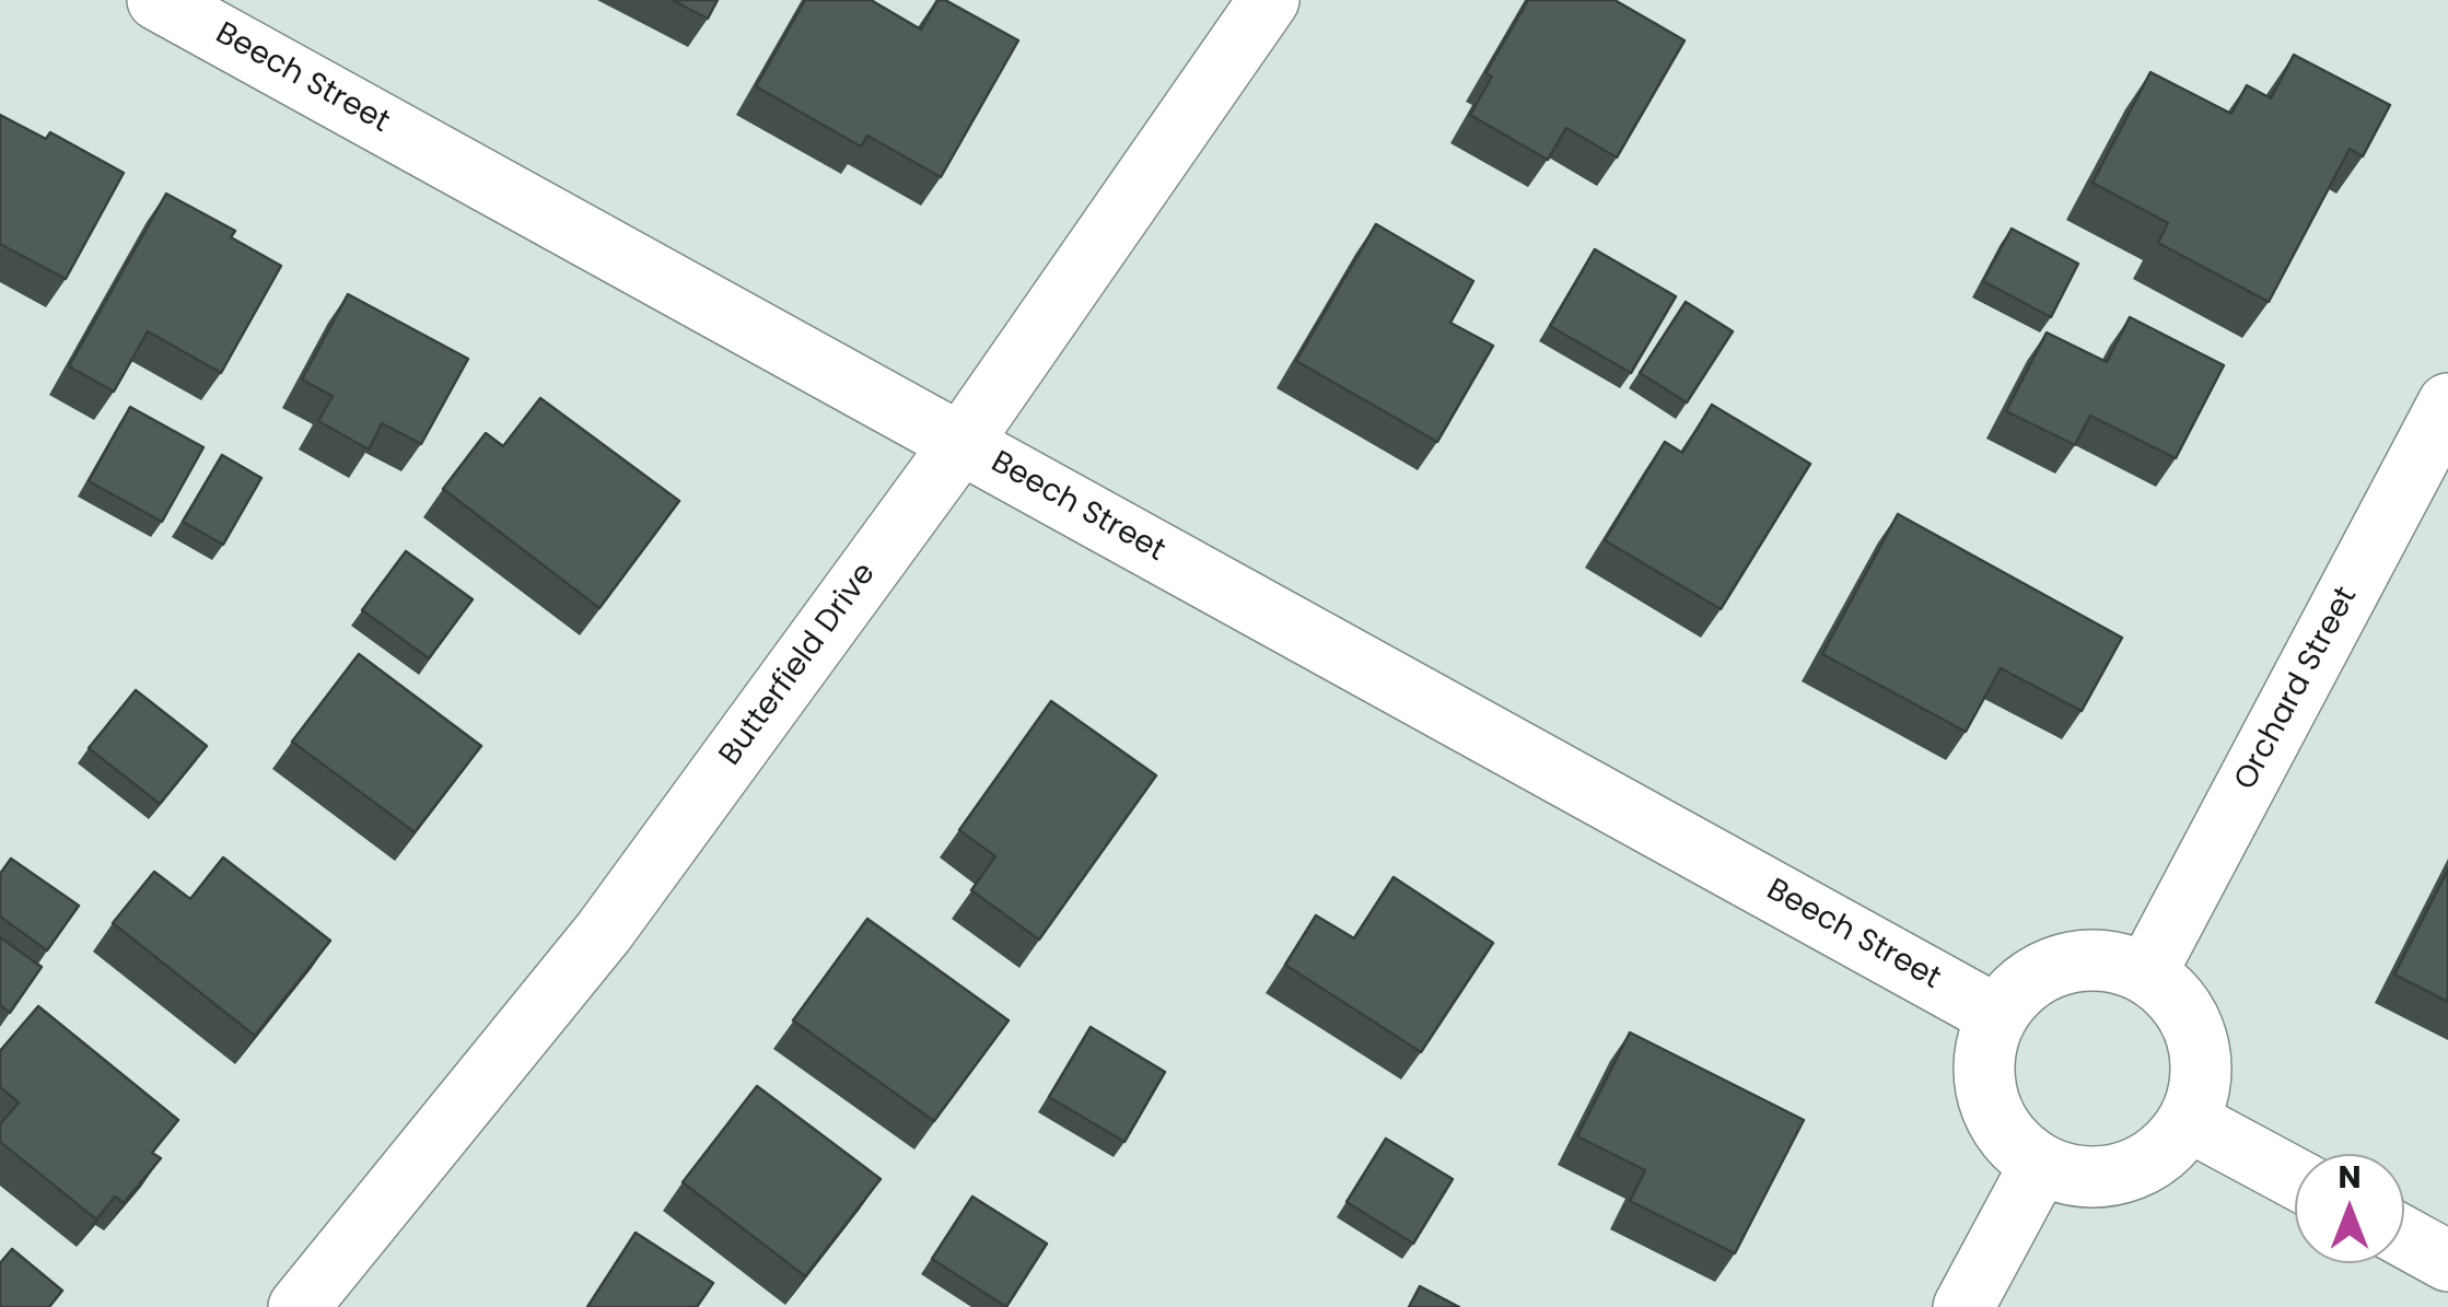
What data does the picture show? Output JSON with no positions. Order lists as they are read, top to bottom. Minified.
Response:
{"streets":{"street":["Beech Street","Butterfield Drive","Orchard Street"]},"crossings":[["Beech Street","Butterfield Drive"],["Beech Street","Orchard Street"]],"north":"top"}
